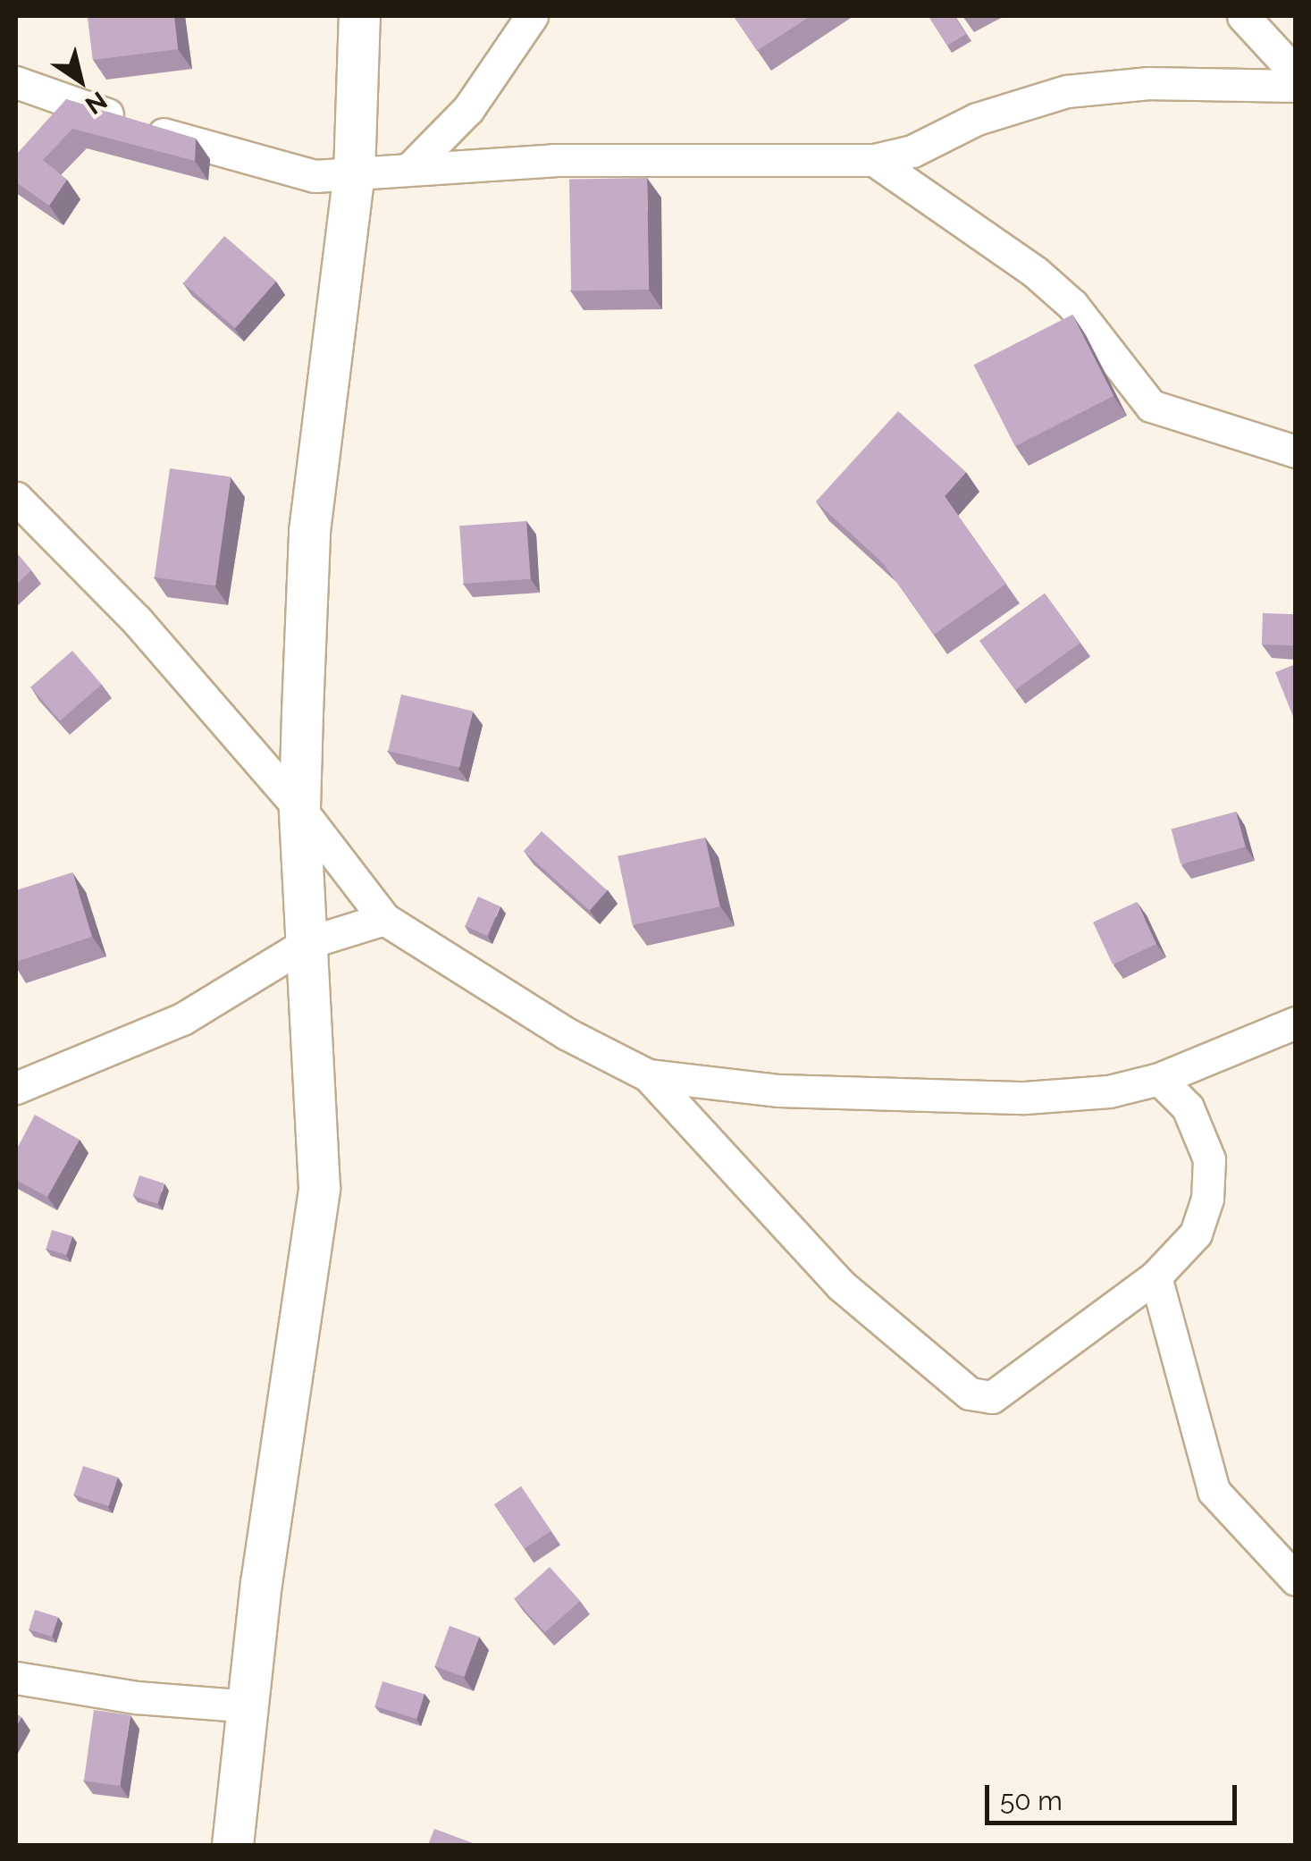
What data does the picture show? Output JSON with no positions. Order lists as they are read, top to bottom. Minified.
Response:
{"scale_bar":"50 m","north":"bottom right"}
